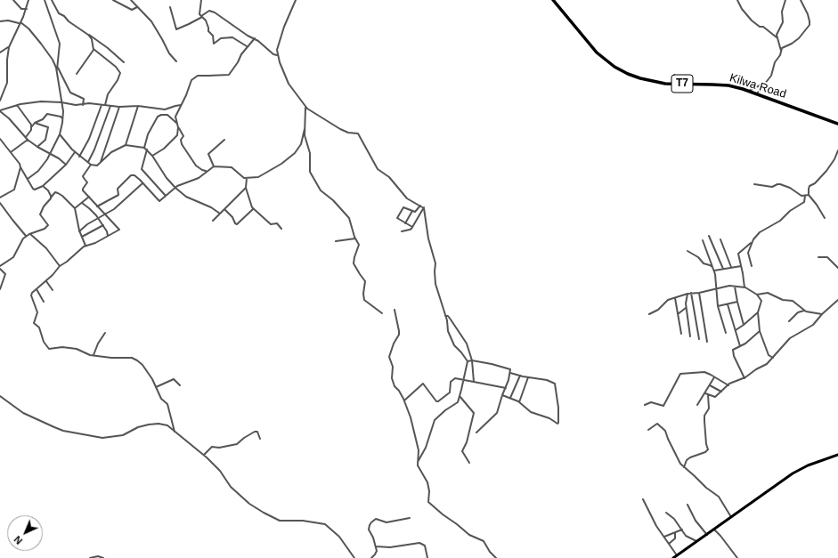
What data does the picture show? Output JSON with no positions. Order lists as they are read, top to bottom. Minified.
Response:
{"streets":{"highway":["T7","Kilwa Road"]},"north":"bottom left"}
